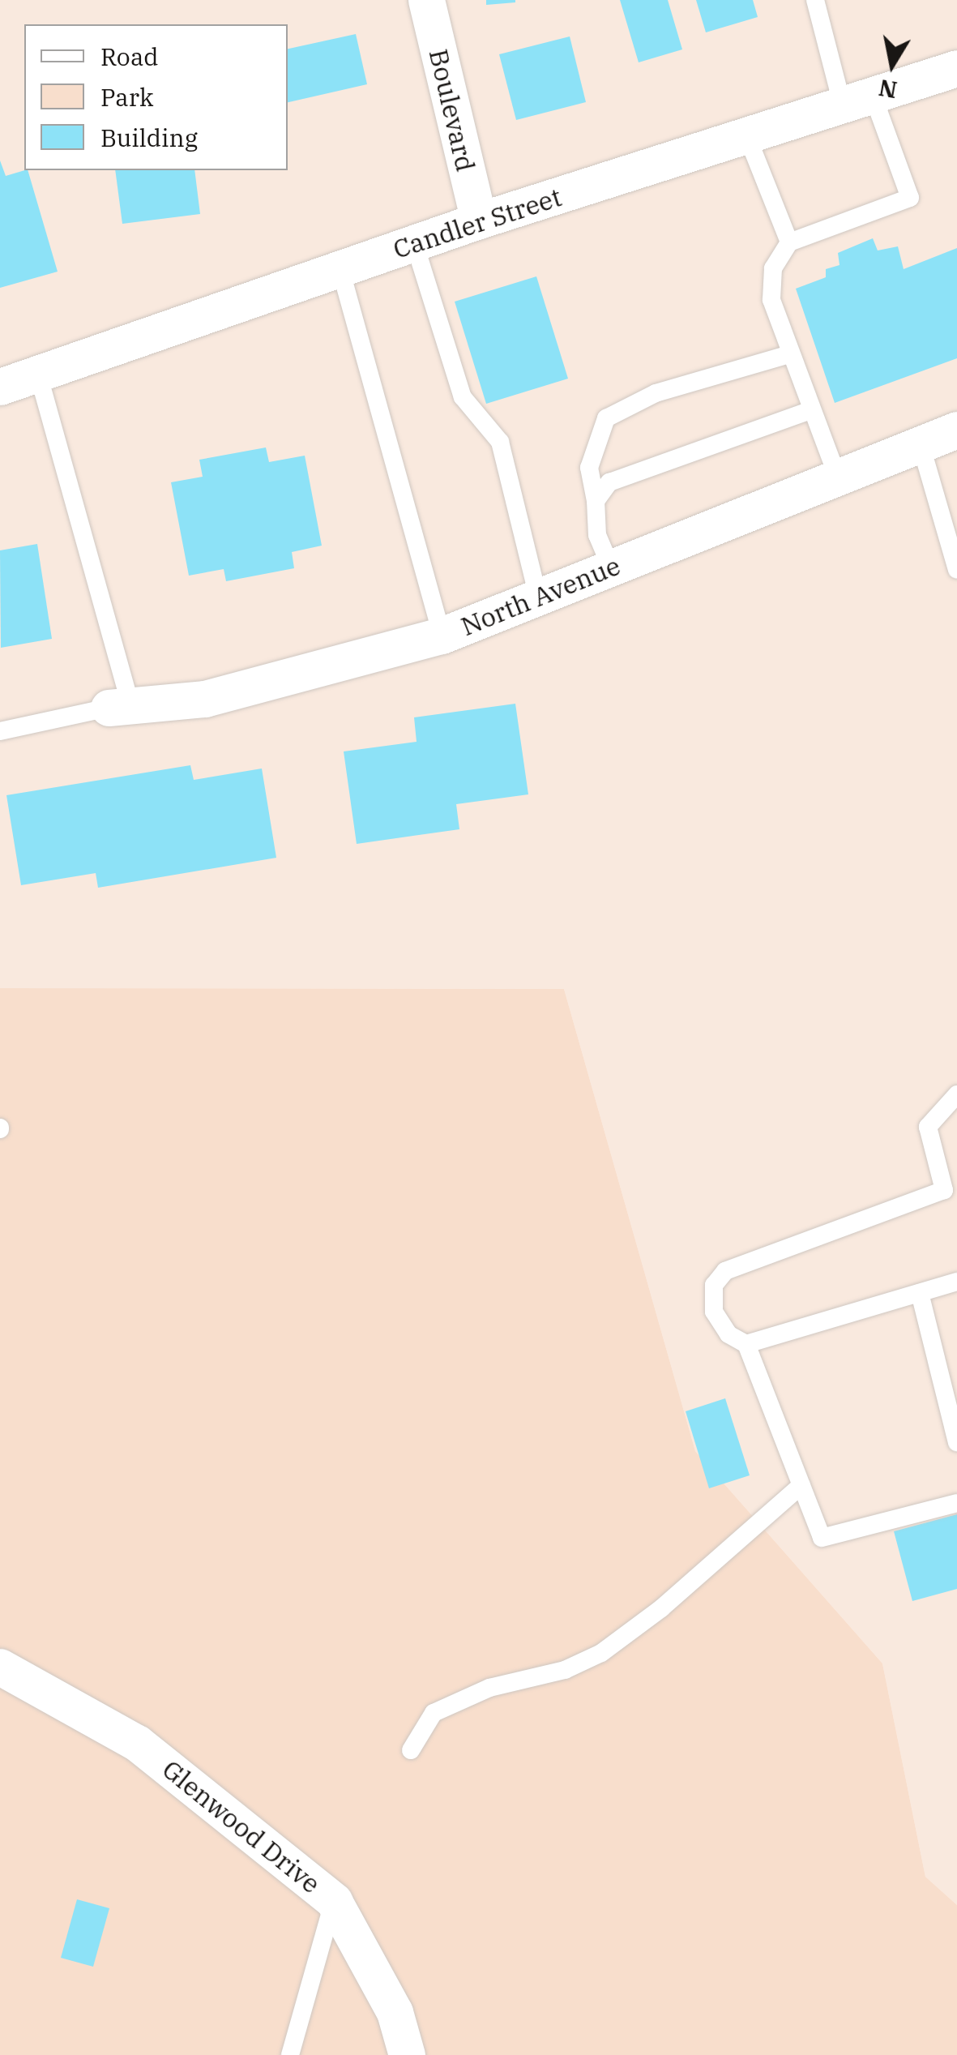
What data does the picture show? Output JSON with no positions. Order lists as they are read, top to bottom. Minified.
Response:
{"streets":{"street":["Boulevard","Candler Street","North Avenue","Glenwood Drive"]},"crossings":[["Boulevard","Candler Street"]],"legend":["Road","Park","Building"],"north":"bottom"}
